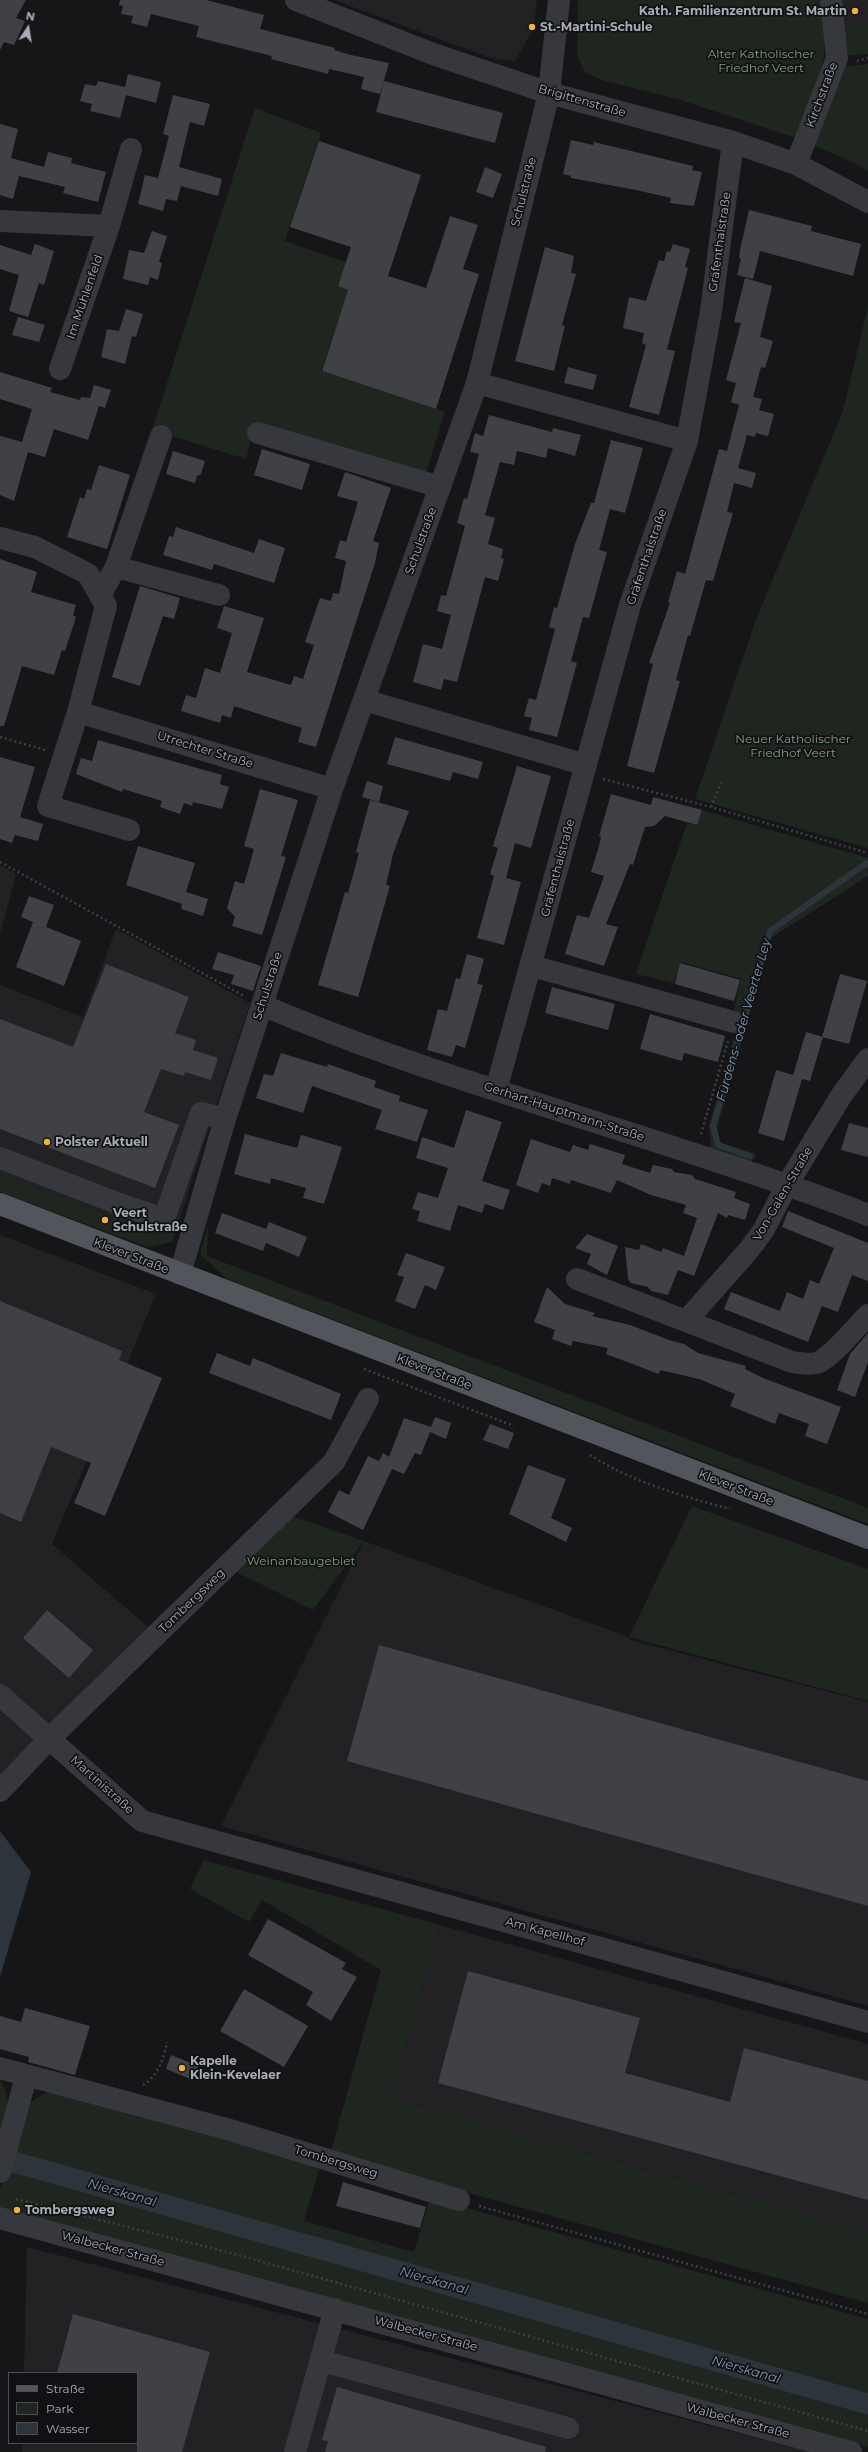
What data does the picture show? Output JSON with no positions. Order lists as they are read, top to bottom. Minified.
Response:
{"streets":{"main road":["Klever Straße"],"street":["Kirchstraße","Brigittenstraße","Schulstraße","Gräfenthalstraße","Im Mühlenfeld","Utrechter Straße","Gerhart-Hauptmann-Straße","Von-Galen-Straße","Tombergsweg","Martinistraße","Am Kapellhof","Walbecker Straße"]},"crossings":[["Kirchstraße","Brigittenstraße"],["Brigittenstraße","Schulstraße"],["Brigittenstraße","Gräfenthalstraße"],["Schulstraße","Utrechter Straße"],["Schulstraße","Gerhart-Hauptmann-Straße"],["Schulstraße","Klever Straße"],["Gräfenthalstraße","Gerhart-Hauptmann-Straße"],["Gerhart-Hauptmann-Straße","Von-Galen-Straße"],["Tombergsweg","Martinistraße"],["Martinistraße","Am Kapellhof"]],"water":["Fürdens- oder Veerter Ley","Nierskanal"],"parks":["Alter Katholischer Friedhof Veert","Neuer Katholischer Friedhof Veert","Weinanbaugebiet"],"places":["Kath. Familienzentrum St. Martin","St.-Martini-Schule","Polster Aktuell","Veert Schulstraße","Kapelle Klein-Kevelaer","Tombergsweg"],"legend":["Straße","Park","Wasser"],"north":"top"}
